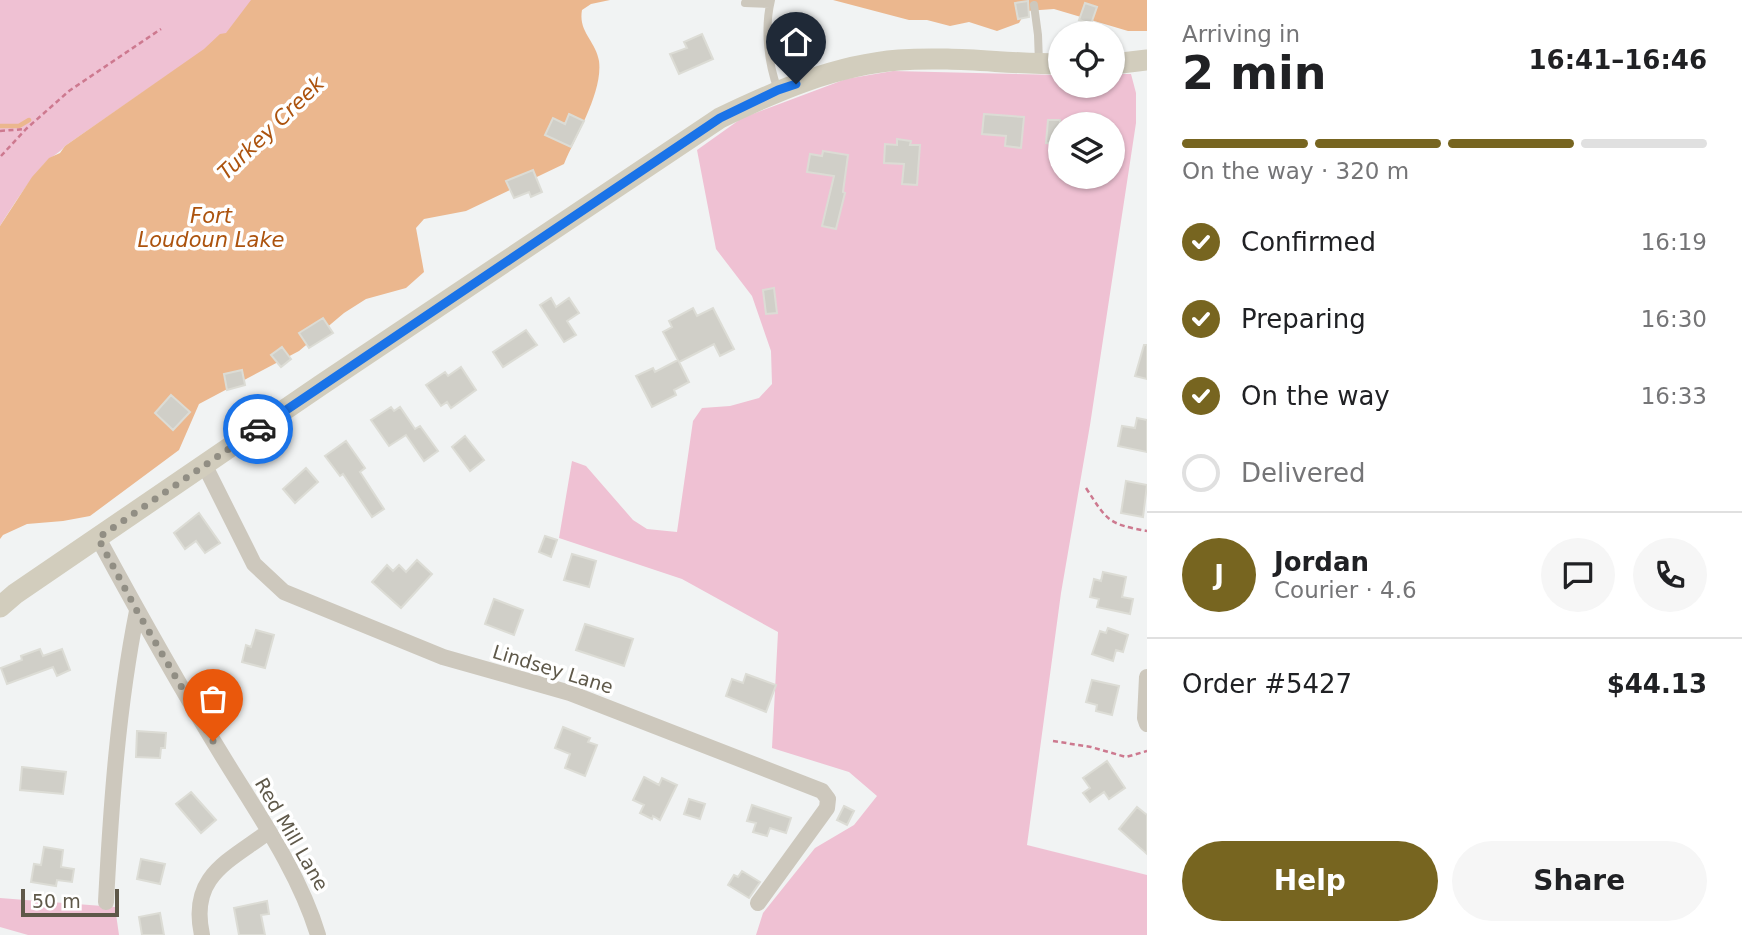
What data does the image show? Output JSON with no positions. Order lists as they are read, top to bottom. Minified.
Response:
{"streets":{"street":["Lindsey Lane","Red Mill Lane"]},"water":["Turkey Creek","Fort Loudoun Lake"],"scale_bar":"50 m","page":{"heading":["2 min","Arriving in","16:41–16:46"],"panel":["Jordan","Courier · 4.6","Order #5427","$44.13"],"bar":"On the way · 320 m","list":[["Confirmed","16:19"],["Preparing","16:30"],["On the way","16:33"],"Delivered"],"round":"J","buttons":["Help","Share"],"scale":"50 m"}}
